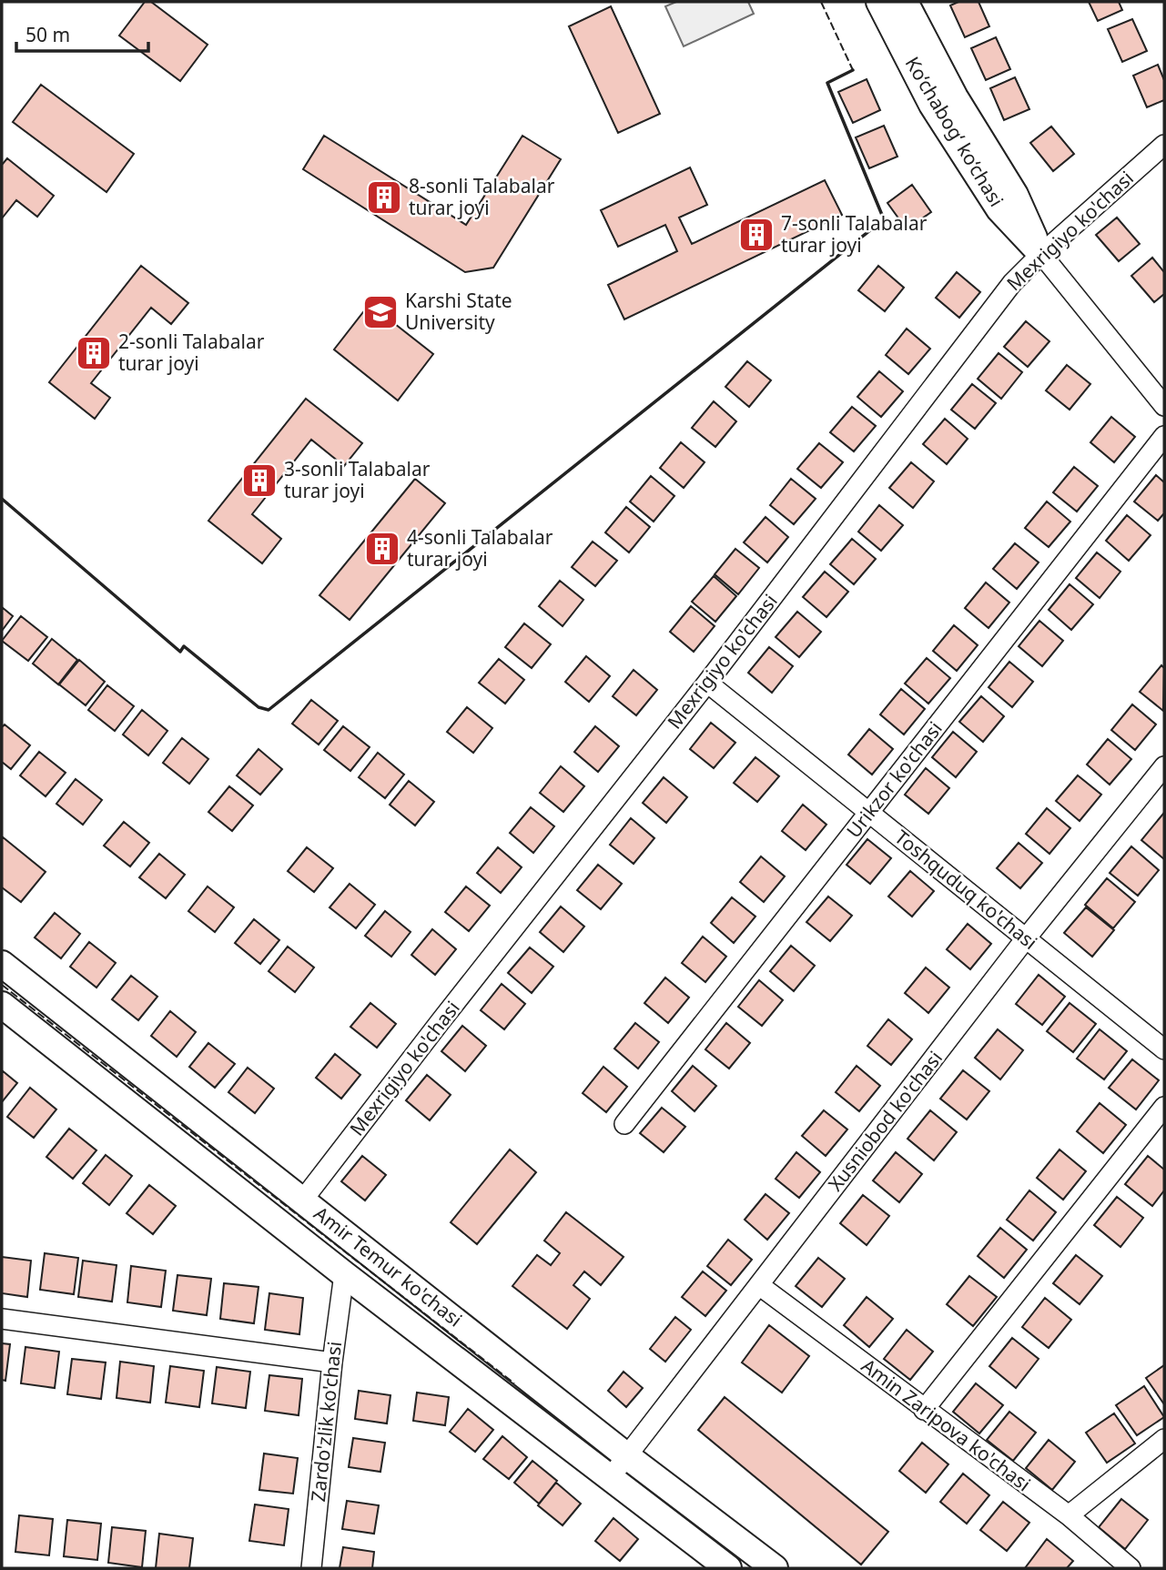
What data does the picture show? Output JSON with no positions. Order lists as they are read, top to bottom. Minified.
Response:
{"streets":{"main road":["Ko‘chabog‘ ko‘chasi","Amir Temur ko'chasi"],"street":["Mexrigiyo ko'chasi","Urikzor ko'chasi","Toshquduq ko'chasi","Xusniobod ko'chasi","Zardo'zlik ko'chasi","Amin Zaripova ko'chasi"]},"crossings":[["Ko‘chabog‘ ko‘chasi","Mexrigiyo ko'chasi"],["Mexrigiyo ko'chasi","Toshquduq ko'chasi"],["Mexrigiyo ko'chasi","Amir Temur ko'chasi"],["Urikzor ko'chasi","Toshquduq ko'chasi"],["Toshquduq ko'chasi","Xusniobod ko'chasi"],["Xusniobod ko'chasi","Amir Temur ko'chasi"],["Xusniobod ko'chasi","Amin Zaripova ko'chasi"],["Amir Temur ko'chasi","Zardo'zlik ko'chasi"]],"places":{"building":["8-sonli Talabalar turar joyi","7-sonli Talabalar turar joyi","2-sonli Talabalar turar joyi","3-sonli Talabalar turar joyi","4-sonli Talabalar turar joyi"],"school or university":["Karshi State University"]},"scale_bar":"50 m"}
